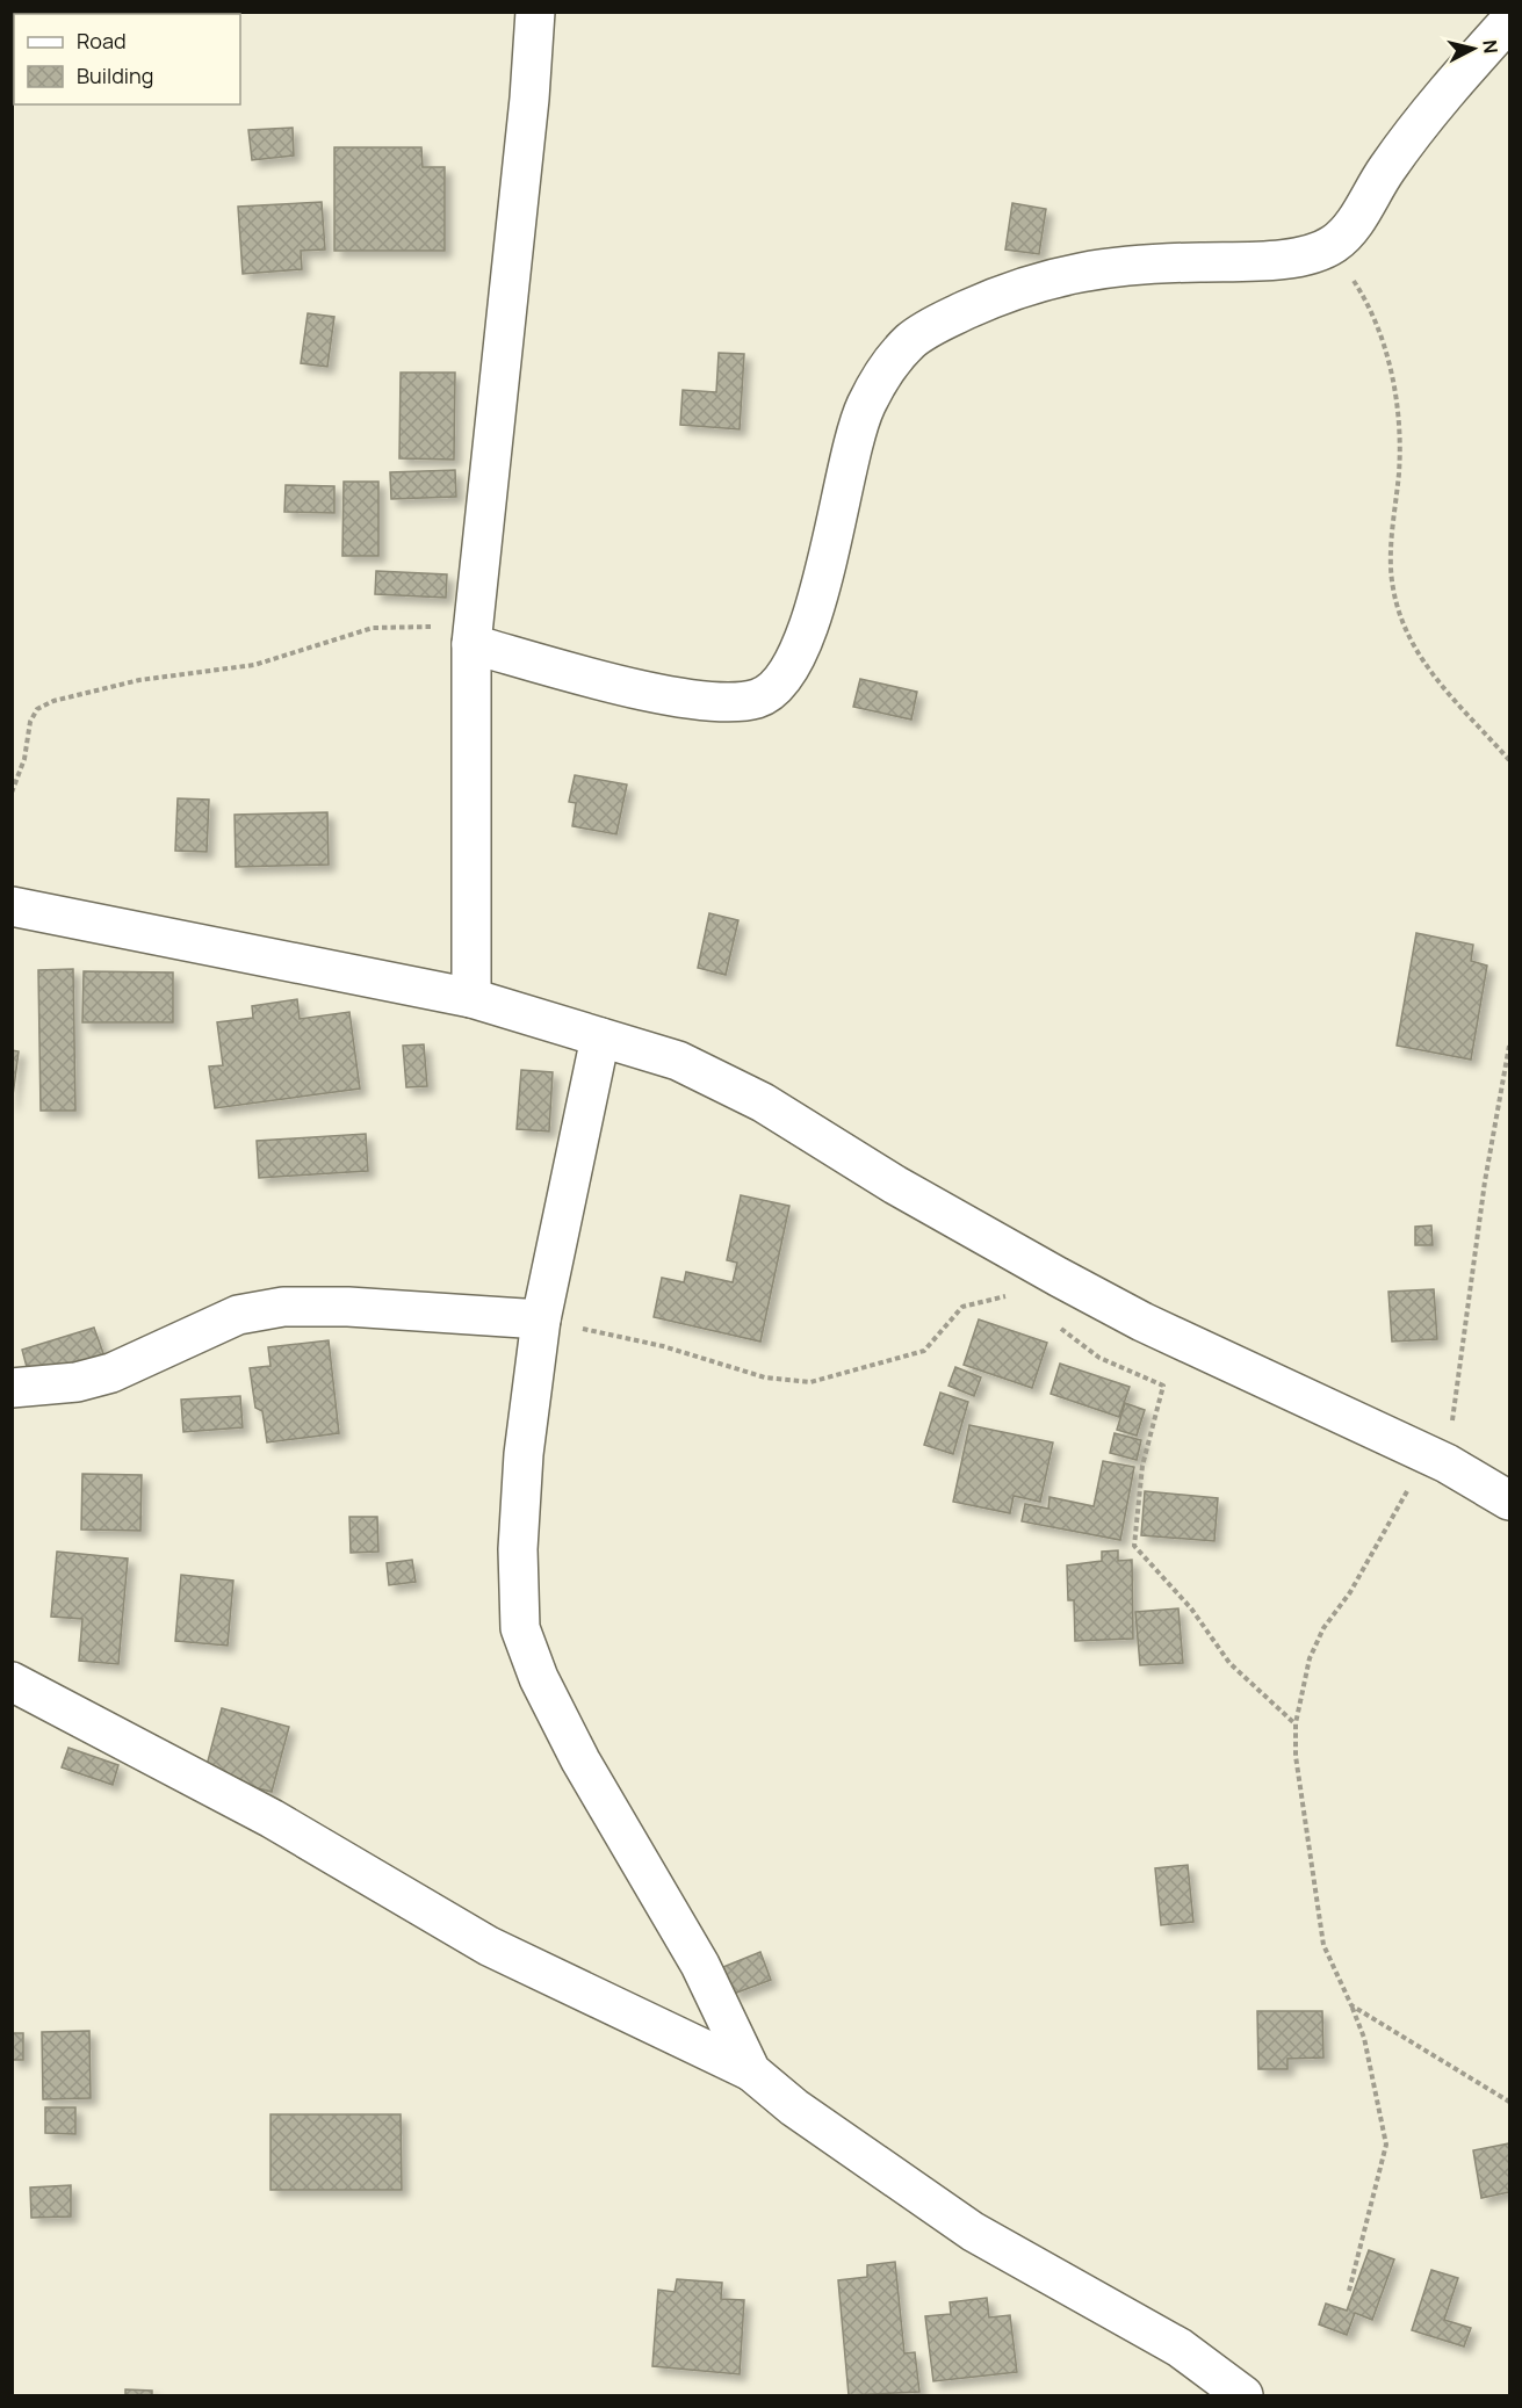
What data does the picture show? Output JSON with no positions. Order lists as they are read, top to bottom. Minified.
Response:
{"legend":["Road","Building"],"north":"right"}
